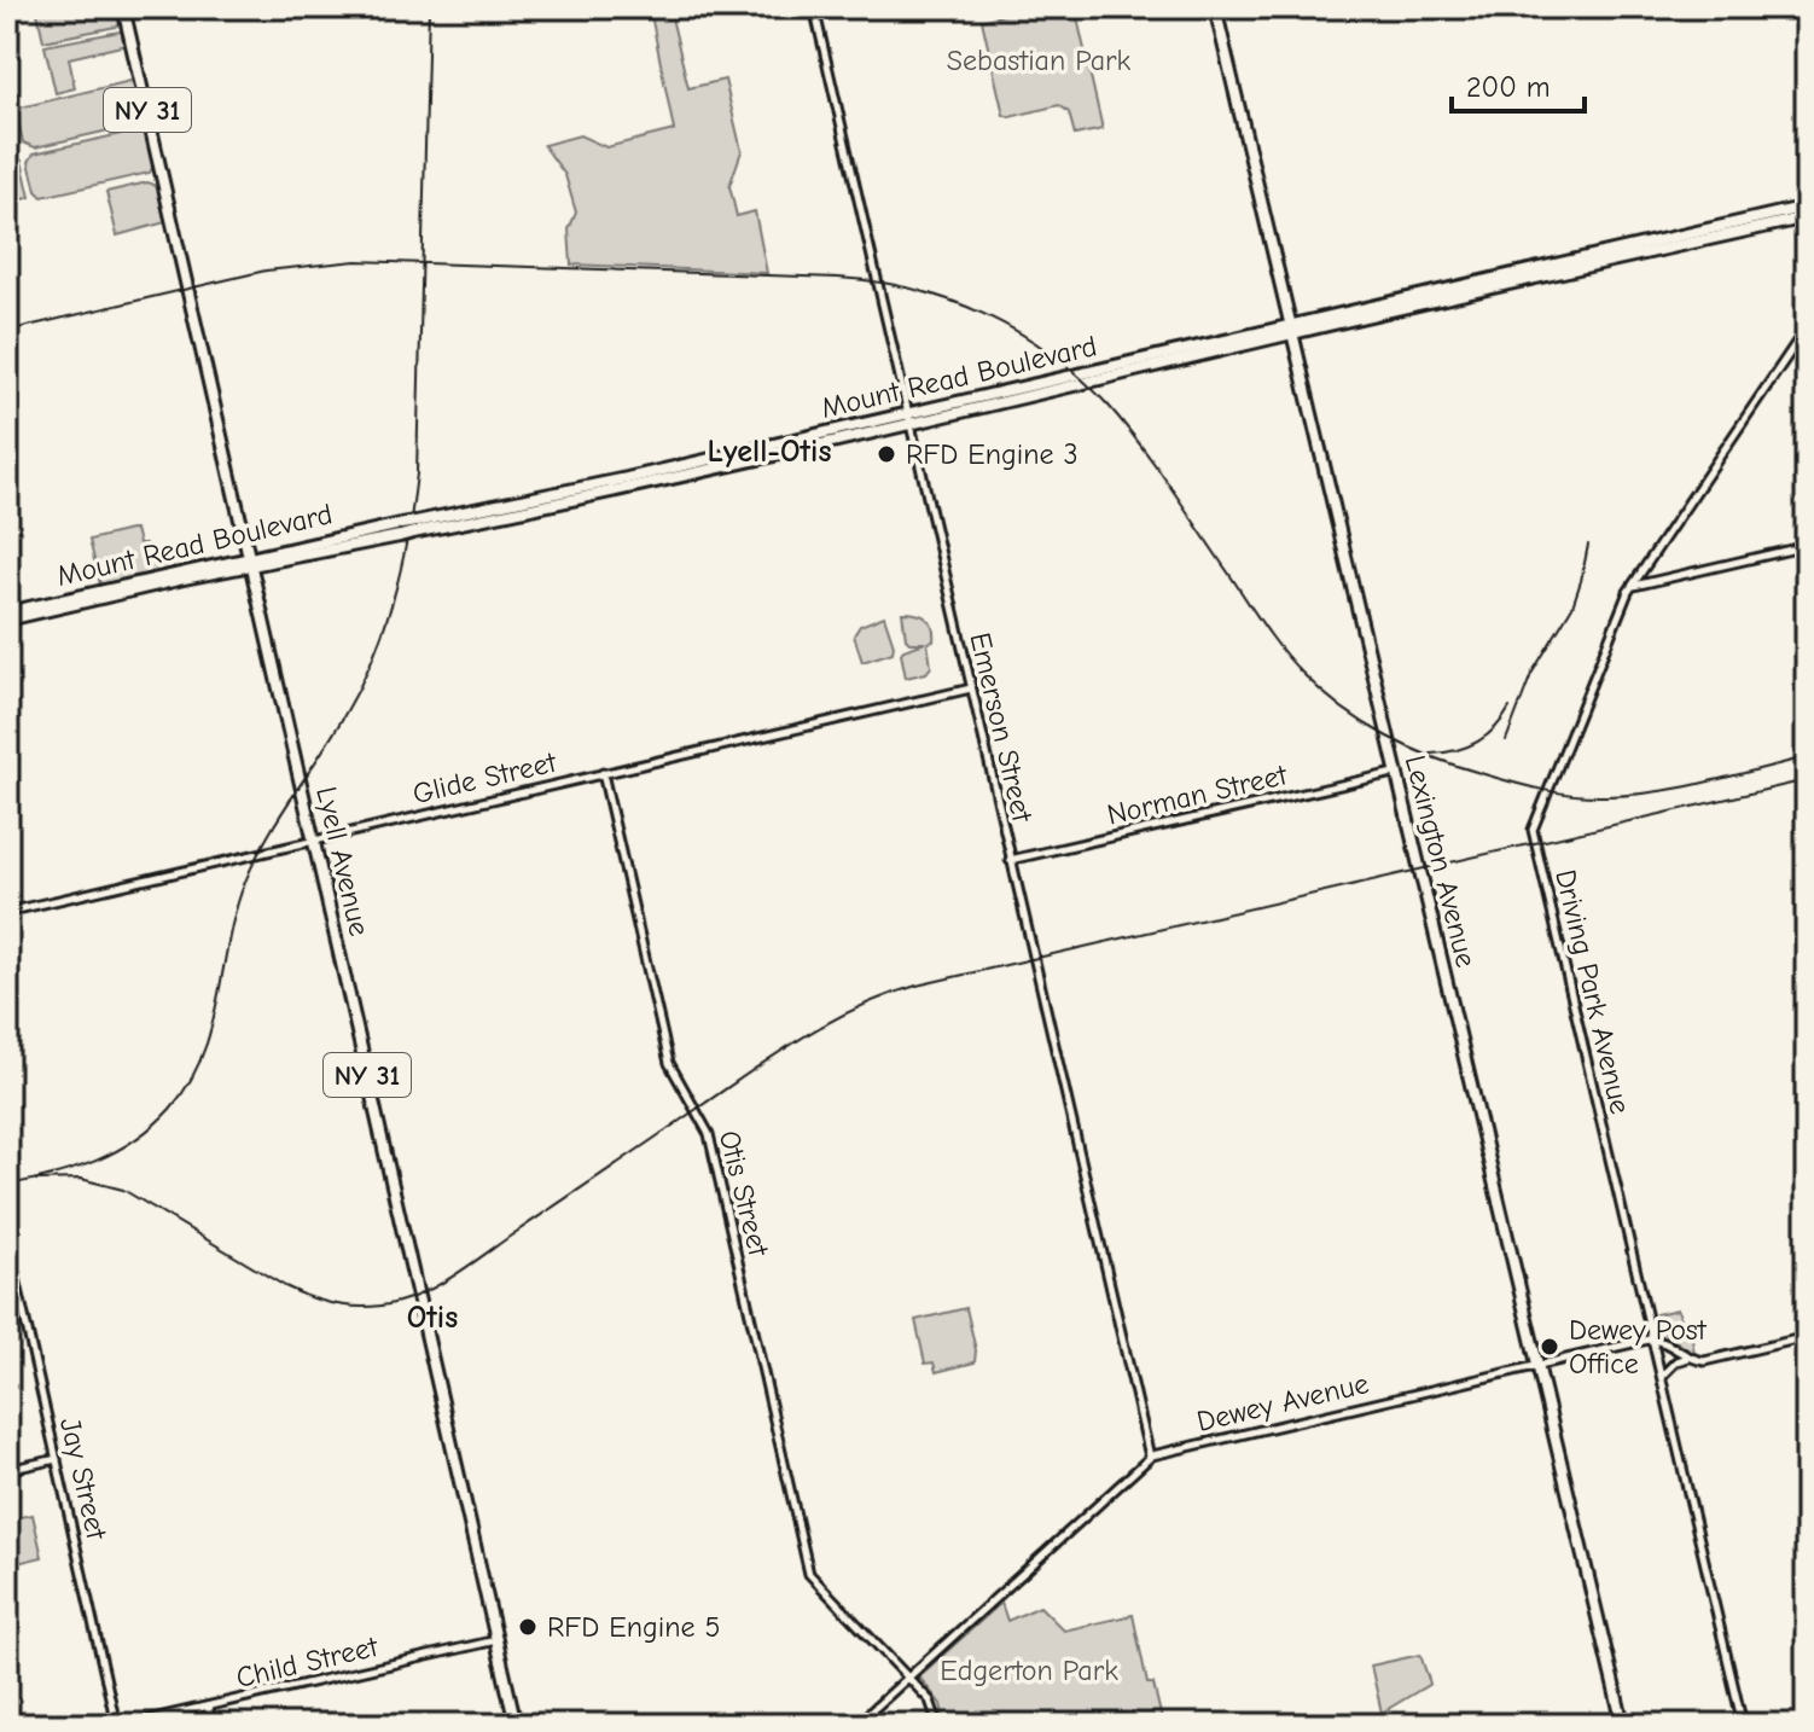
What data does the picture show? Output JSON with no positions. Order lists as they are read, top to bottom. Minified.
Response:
{"streets":{"main road":["NY 31","Mount Read Boulevard","Lyell Avenue","Lexington Avenue"],"street":["Emerson Street","Glide Street","Norman Street","Driving Park Avenue","Otis Street","Dewey Avenue","Jay Street","Child Street"]},"crossings":[["Mount Read Boulevard","Emerson Street"],["Mount Read Boulevard","Lyell Avenue"],["Mount Read Boulevard","Lexington Avenue"],["Emerson Street","Glide Street"],["Emerson Street","Norman Street"],["Emerson Street","Dewey Avenue"],["Glide Street","Lyell Avenue"],["Glide Street","Otis Street"],["Norman Street","Lexington Avenue"],["Lyell Avenue","Child Street"],["Lexington Avenue","Dewey Avenue"],["Driving Park Avenue","Dewey Avenue"],["Otis Street","Dewey Avenue"],["Jay Street","Child Street"]],"districts":["Lyell-Otis","Otis"],"parks":["Sebastian Park","Edgerton Park"],"places":["RFD Engine 3","Dewey Post Office","RFD Engine 5"],"scale_bar":"200 m"}
